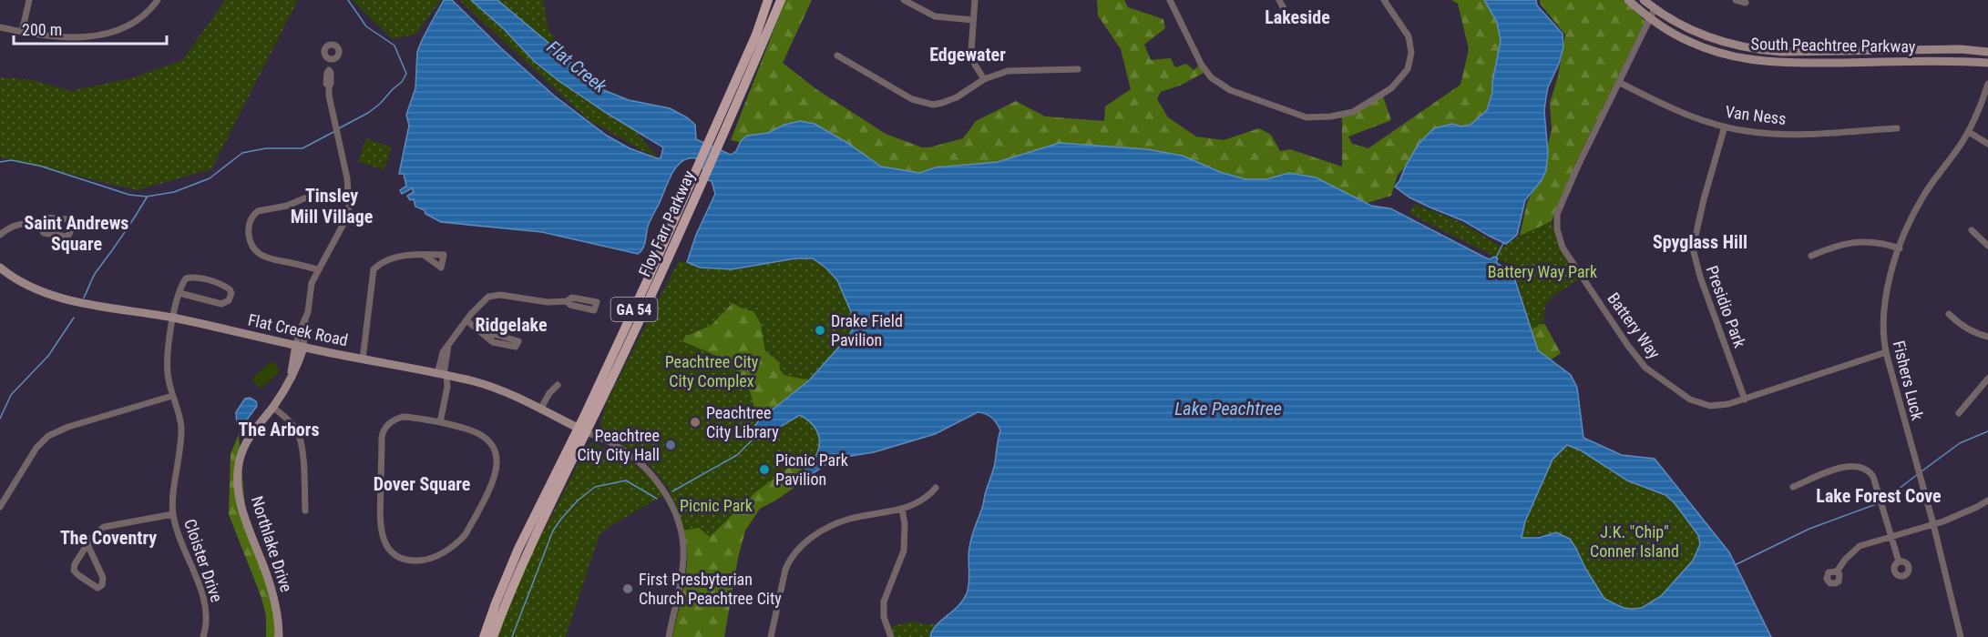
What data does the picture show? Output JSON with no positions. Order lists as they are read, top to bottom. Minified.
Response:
{"streets":{"main road":["Floy Farr Parkway","GA 54"],"street":["South Peachtree Parkway","Van Ness","Presidio Park","Battery Way","Flat Creek Road","Fishers Luck","Northlake Drive","Cloister Drive"]},"crossings":[["South Peachtree Parkway","Battery Way"],["Van Ness","Presidio Park"],["Van Ness","Battery Way"],["Floy Farr Parkway","Flat Creek Road"],["Presidio Park","Battery Way"],["Battery Way","Fishers Luck"],["Flat Creek Road","Northlake Drive"],["Flat Creek Road","Cloister Drive"]],"districts":["Lakeside","Edgewater","Tinsley Mill Village","Saint Andrews Square","Spyglass Hill","Ridgelake","The Arbors","Dover Square","Lake Forest Cove","The Coventry"],"water":["Flat Creek","Lake Peachtree"],"parks":["Battery Way Park","Peachtree City City Complex","Picnic Park","J.K. \"Chip\" Conner Island"],"places":["Drake Field Pavilion","Peachtree City Library","Peachtree City City Hall","Picnic Park Pavilion","First Presbyterian Church Peachtree City"],"scale_bar":"200 m"}
